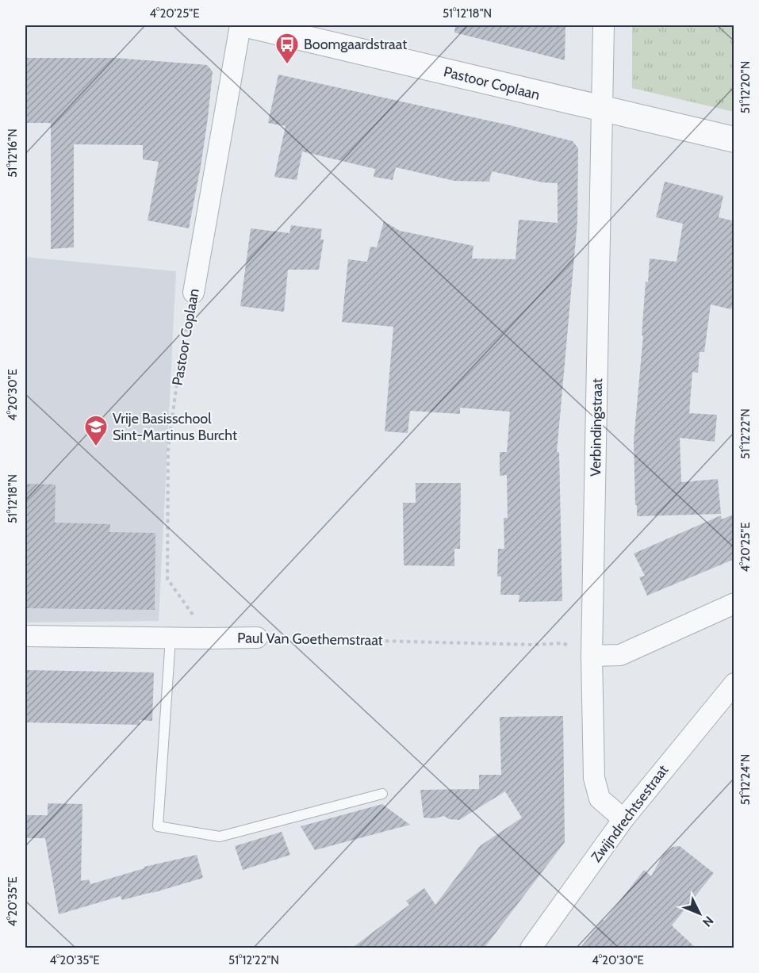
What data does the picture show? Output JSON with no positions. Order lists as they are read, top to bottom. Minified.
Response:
{"streets":{"street":["Pastoor Coplaan","Verbindingstraat","Paul Van Goethemstraat","Zwijndrechtsestraat"]},"crossings":[["Pastoor Coplaan","Verbindingstraat"],["Pastoor Coplaan","Paul Van Goethemstraat"],["Verbindingstraat","Paul Van Goethemstraat"],["Verbindingstraat","Zwijndrechtsestraat"]],"places":{"bus stop":["Boomgaardstraat"],"school or university":["Vrije Basisschool Sint-Martinus Burcht"]},"north":"bottom right","coordinates":["4°20'25\"E","51°12'18\"N","51°12'20\"N","51°12'16\"N","4°20'30\"E","51°12'22\"N","51°12'24\"N","4°20'35\"E"]}
